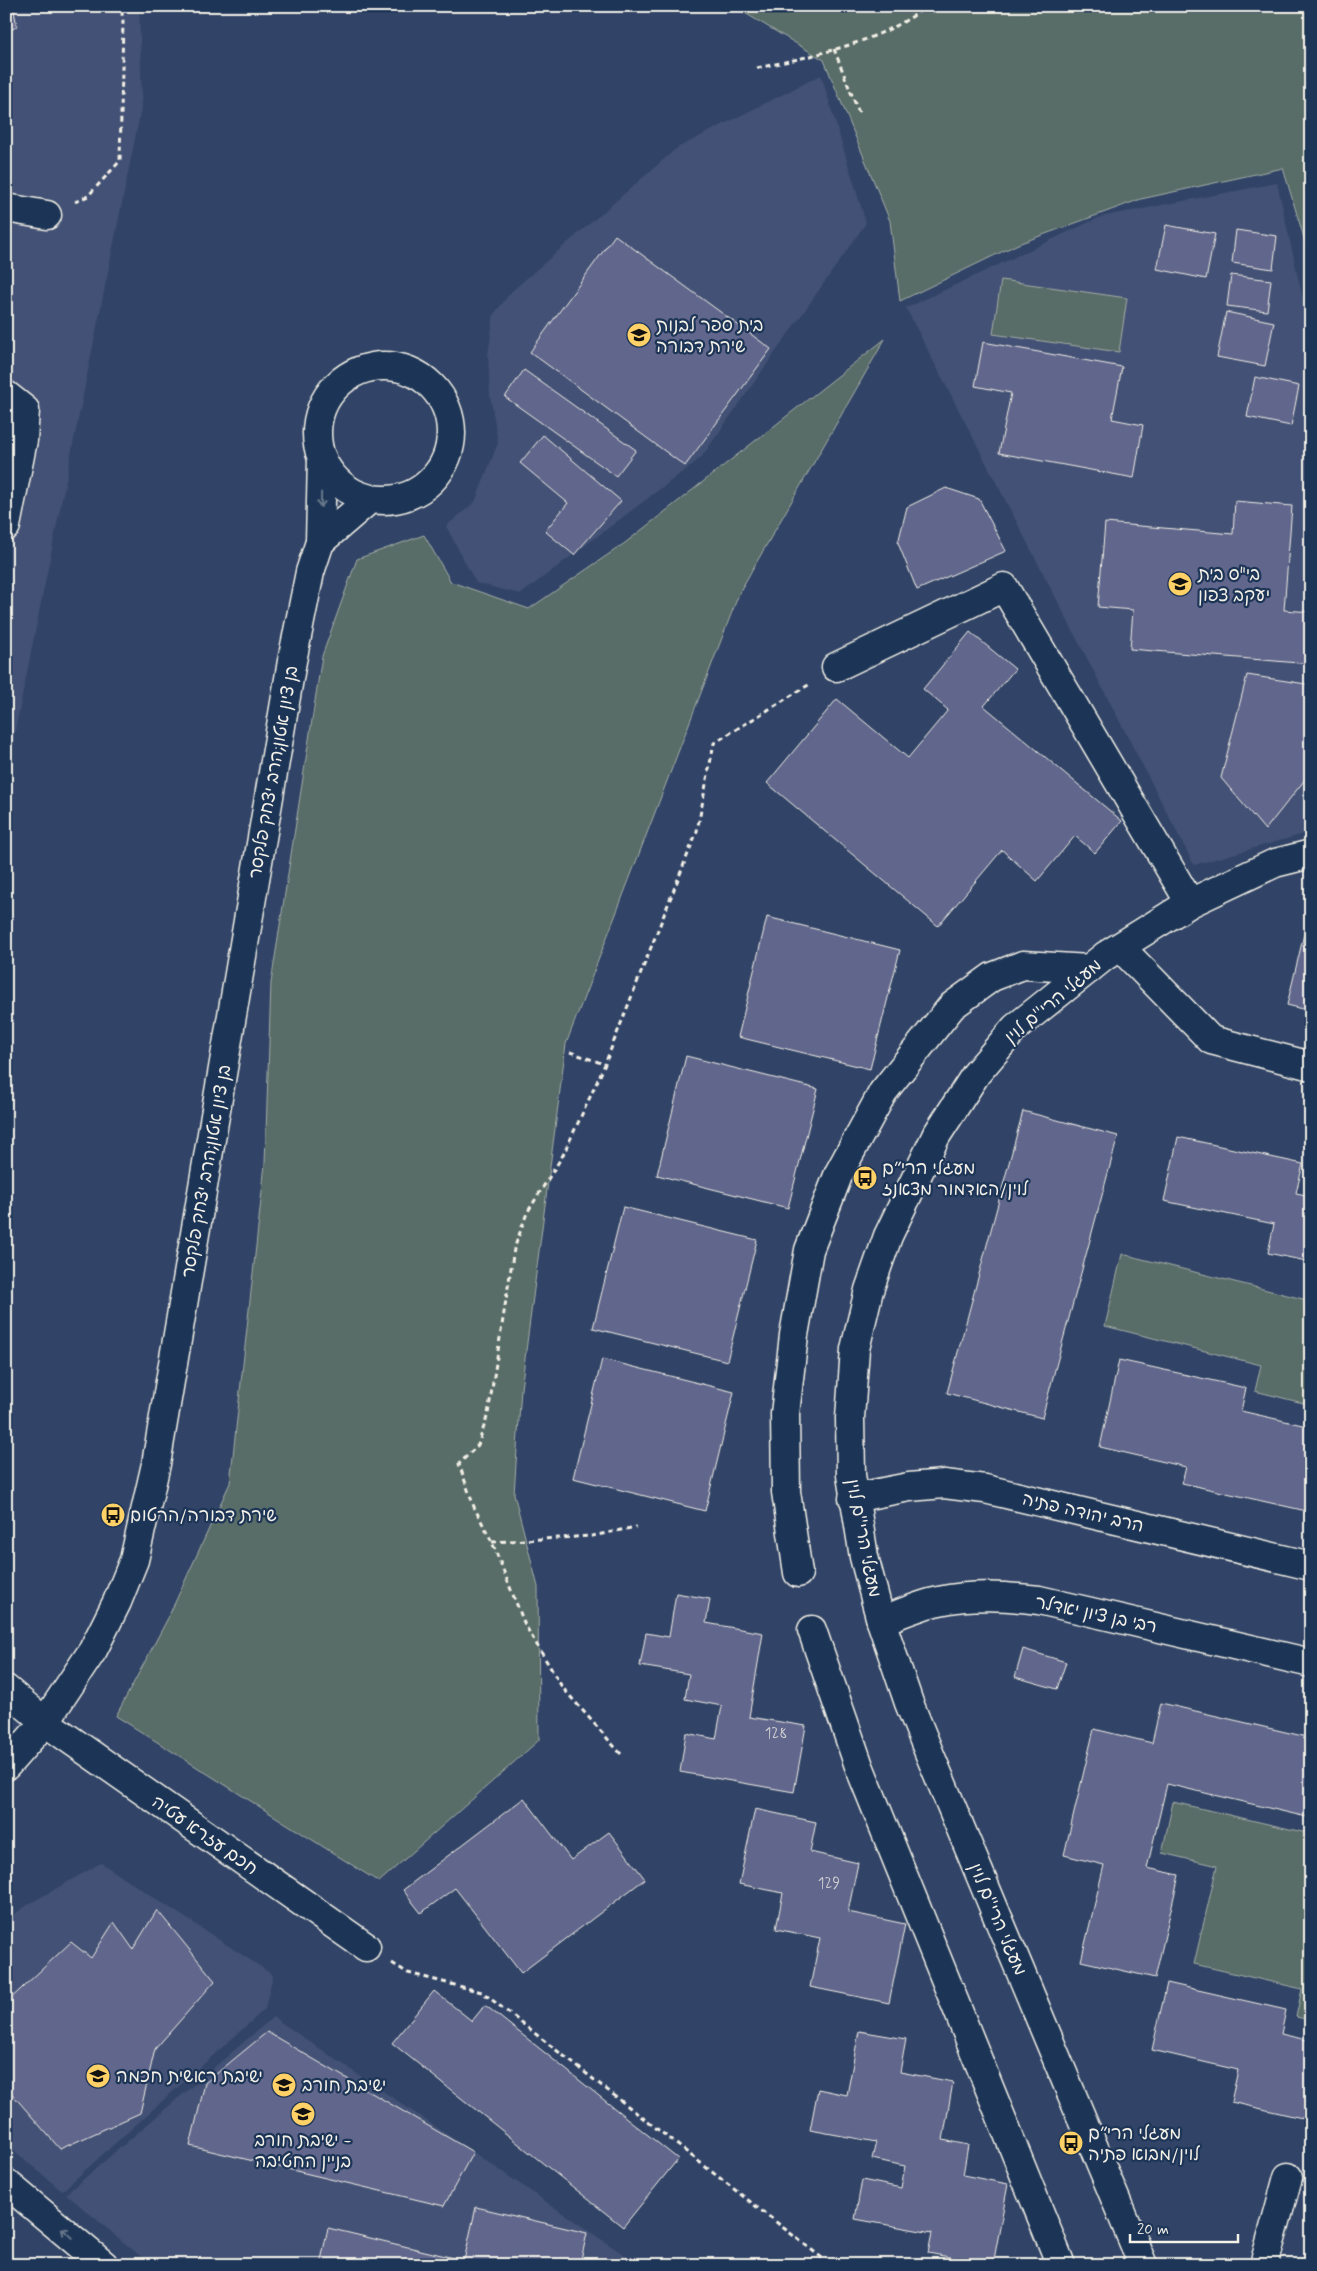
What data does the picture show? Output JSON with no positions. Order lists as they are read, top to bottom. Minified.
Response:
{"streets":{"street":["בן ציון אטון;הרב יצחק פלקסר","מעגלי הרי''ם לוין","הרב יהודה פתיה","רבי בן ציון יאדלר","חכם עזרא עטיה"]},"crossings":[["בן ציון אטון;הרב יצחק פלקסר","חכם עזרא עטיה"],["מעגלי הרי''ם לוין","הרב יהודה פתיה"],["מעגלי הרי''ם לוין","רבי בן ציון יאדלר"]],"places":{"school or university":["בית ספר לבנות שירת דבורה","בי\"ס בית יעקב צפון","ישיבת ראשית חכמה","ישיבת חורב","ישיבת חורב - בניין החטיבה"],"bus stop":["מעגלי הרי״ם לוין/האדמור מצאנז","שירת דבורה/הרטום","מעגלי הרי״ם לוין/מבוא פתיה"]},"house_numbers":["128","129"],"scale_bar":"20 m"}
